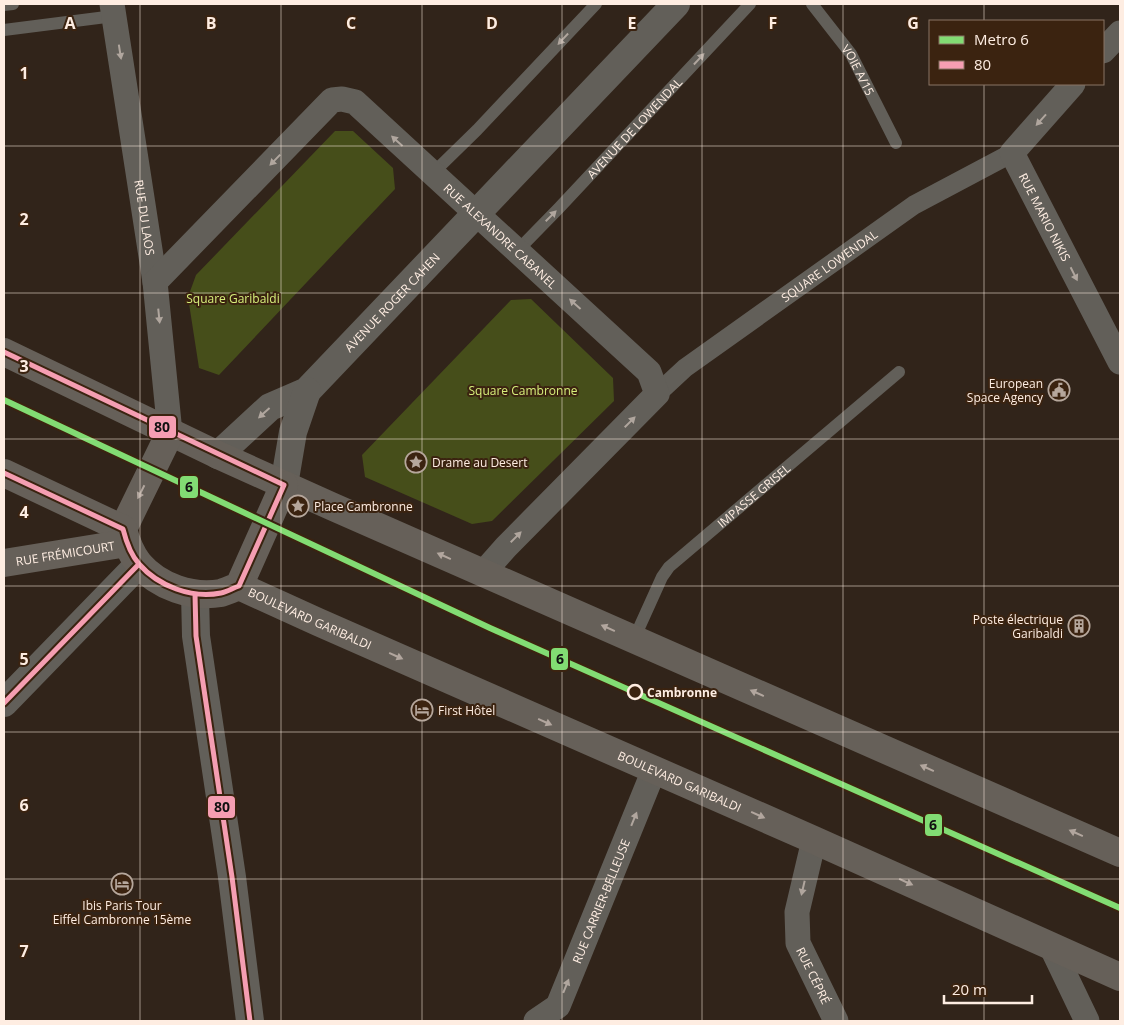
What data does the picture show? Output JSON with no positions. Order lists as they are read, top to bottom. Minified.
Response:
{"streets":{"main road":["RUE FRÉMICOURT","BOULEVARD GARIBALDI"],"street":["RUE MARIO NIKIS","RUE DU LAOS","RUE ALEXANDRE CABANEL","SQUARE LOWENDAL","AVENUE ROGER CAHEN","RUE CARRIER-BELLEUSE","RUE CÉPRÉ"],"lane":["VOIE A/15","AVENUE DE LOWENDAL","IMPASSE GRISEL"]},"crossings":[["AVENUE DE LOWENDAL","RUE ALEXANDRE CABANEL"],["RUE MARIO NIKIS","SQUARE LOWENDAL"],["RUE DU LAOS","RUE ALEXANDRE CABANEL"],["RUE ALEXANDRE CABANEL","SQUARE LOWENDAL"],["RUE ALEXANDRE CABANEL","AVENUE ROGER CAHEN"],["BOULEVARD GARIBALDI","RUE CARRIER-BELLEUSE"],["BOULEVARD GARIBALDI","RUE CÉPRÉ"]],"one_way":["AVENUE DE LOWENDAL","RUE MARIO NIKIS","RUE DU LAOS","RUE CARRIER-BELLEUSE","RUE CÉPRÉ"],"parks":["Square Garibaldi","Square Cambronne"],"places":{"public building":["European Space Agency"],"place":["Drame au Desert","Place Cambronne"],"building":["Poste électrique Garibaldi"],"other":["Cambronne"],"hotel":["First Hôtel","Ibis Paris Tour Eiffel Cambronne 15ème"]},"lines":["transit line 80","metro line 6"],"legend":["Metro 6","80"],"scale_bar":"20 m","grid":{"columns":["A","B","C","D","E","F","G"],"rows":["1","2","3","4","5","6","7"]}}
